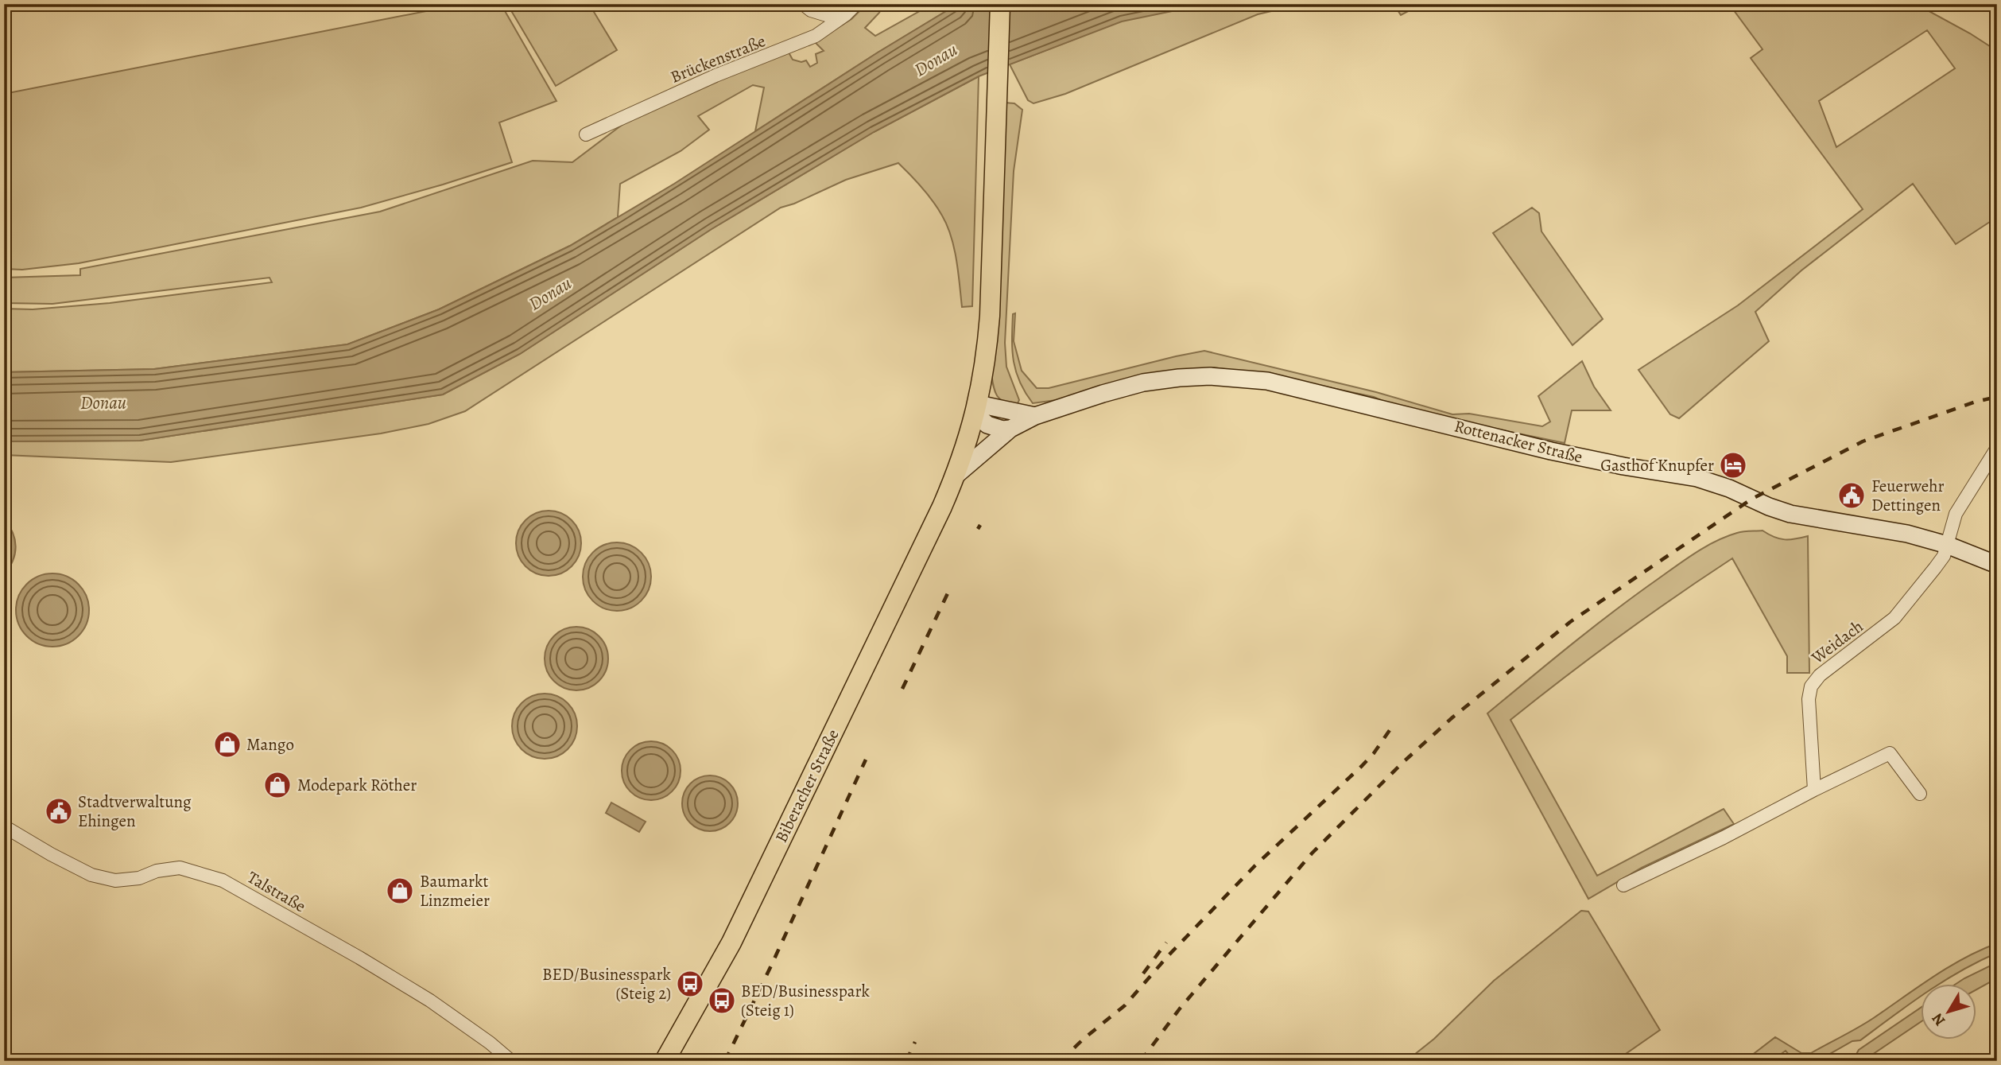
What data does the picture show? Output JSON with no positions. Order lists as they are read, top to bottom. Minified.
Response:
{"streets":{"main road":["Rottenacker Straße","Biberacher Straße"],"street":["Brückenstraße","Weidach","Talstraße"]},"crossings":[["Rottenacker Straße","Weidach"],["Rottenacker Straße","Biberacher Straße"]],"water":["Donau"],"places":{"hotel":["Gasthof Knupfer"],"public building":["Feuerwehr Dettingen","Stadtverwaltung Ehingen"],"shop":["Mango","Modepark Röther","Baumarkt Linzmeier"],"bus stop":["BED/Businesspark (Steig 2)","BED/Businesspark (Steig 1)"]},"north":"bottom left"}
